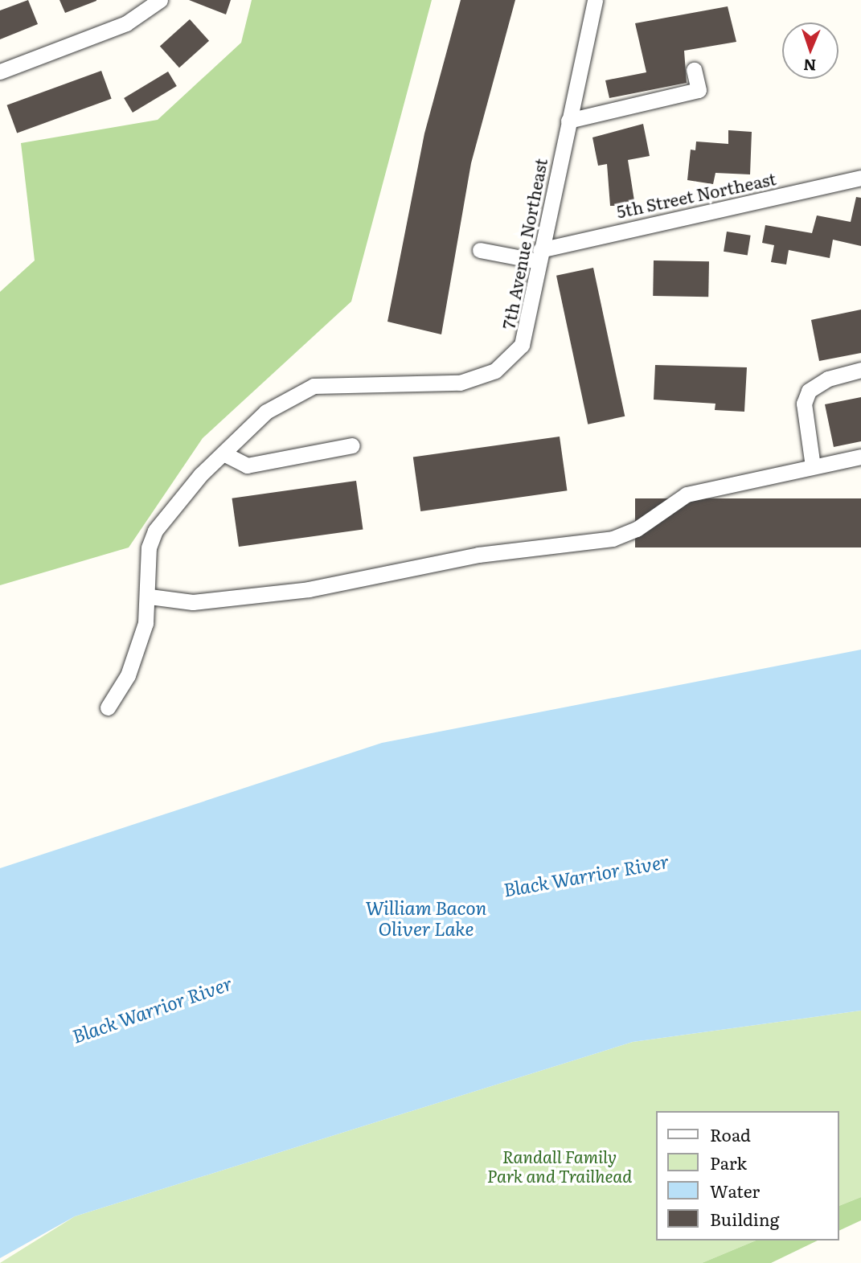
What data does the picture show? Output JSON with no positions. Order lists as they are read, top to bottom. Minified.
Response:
{"streets":{"street":["5th Street Northeast","7th Avenue Northeast"]},"crossings":[["5th Street Northeast","7th Avenue Northeast"]],"water":["Black Warrior River","William Bacon Oliver Lake"],"parks":["Randall Family Park and Trailhead"],"legend":["Road","Park","Water","Building"],"north":"bottom"}
